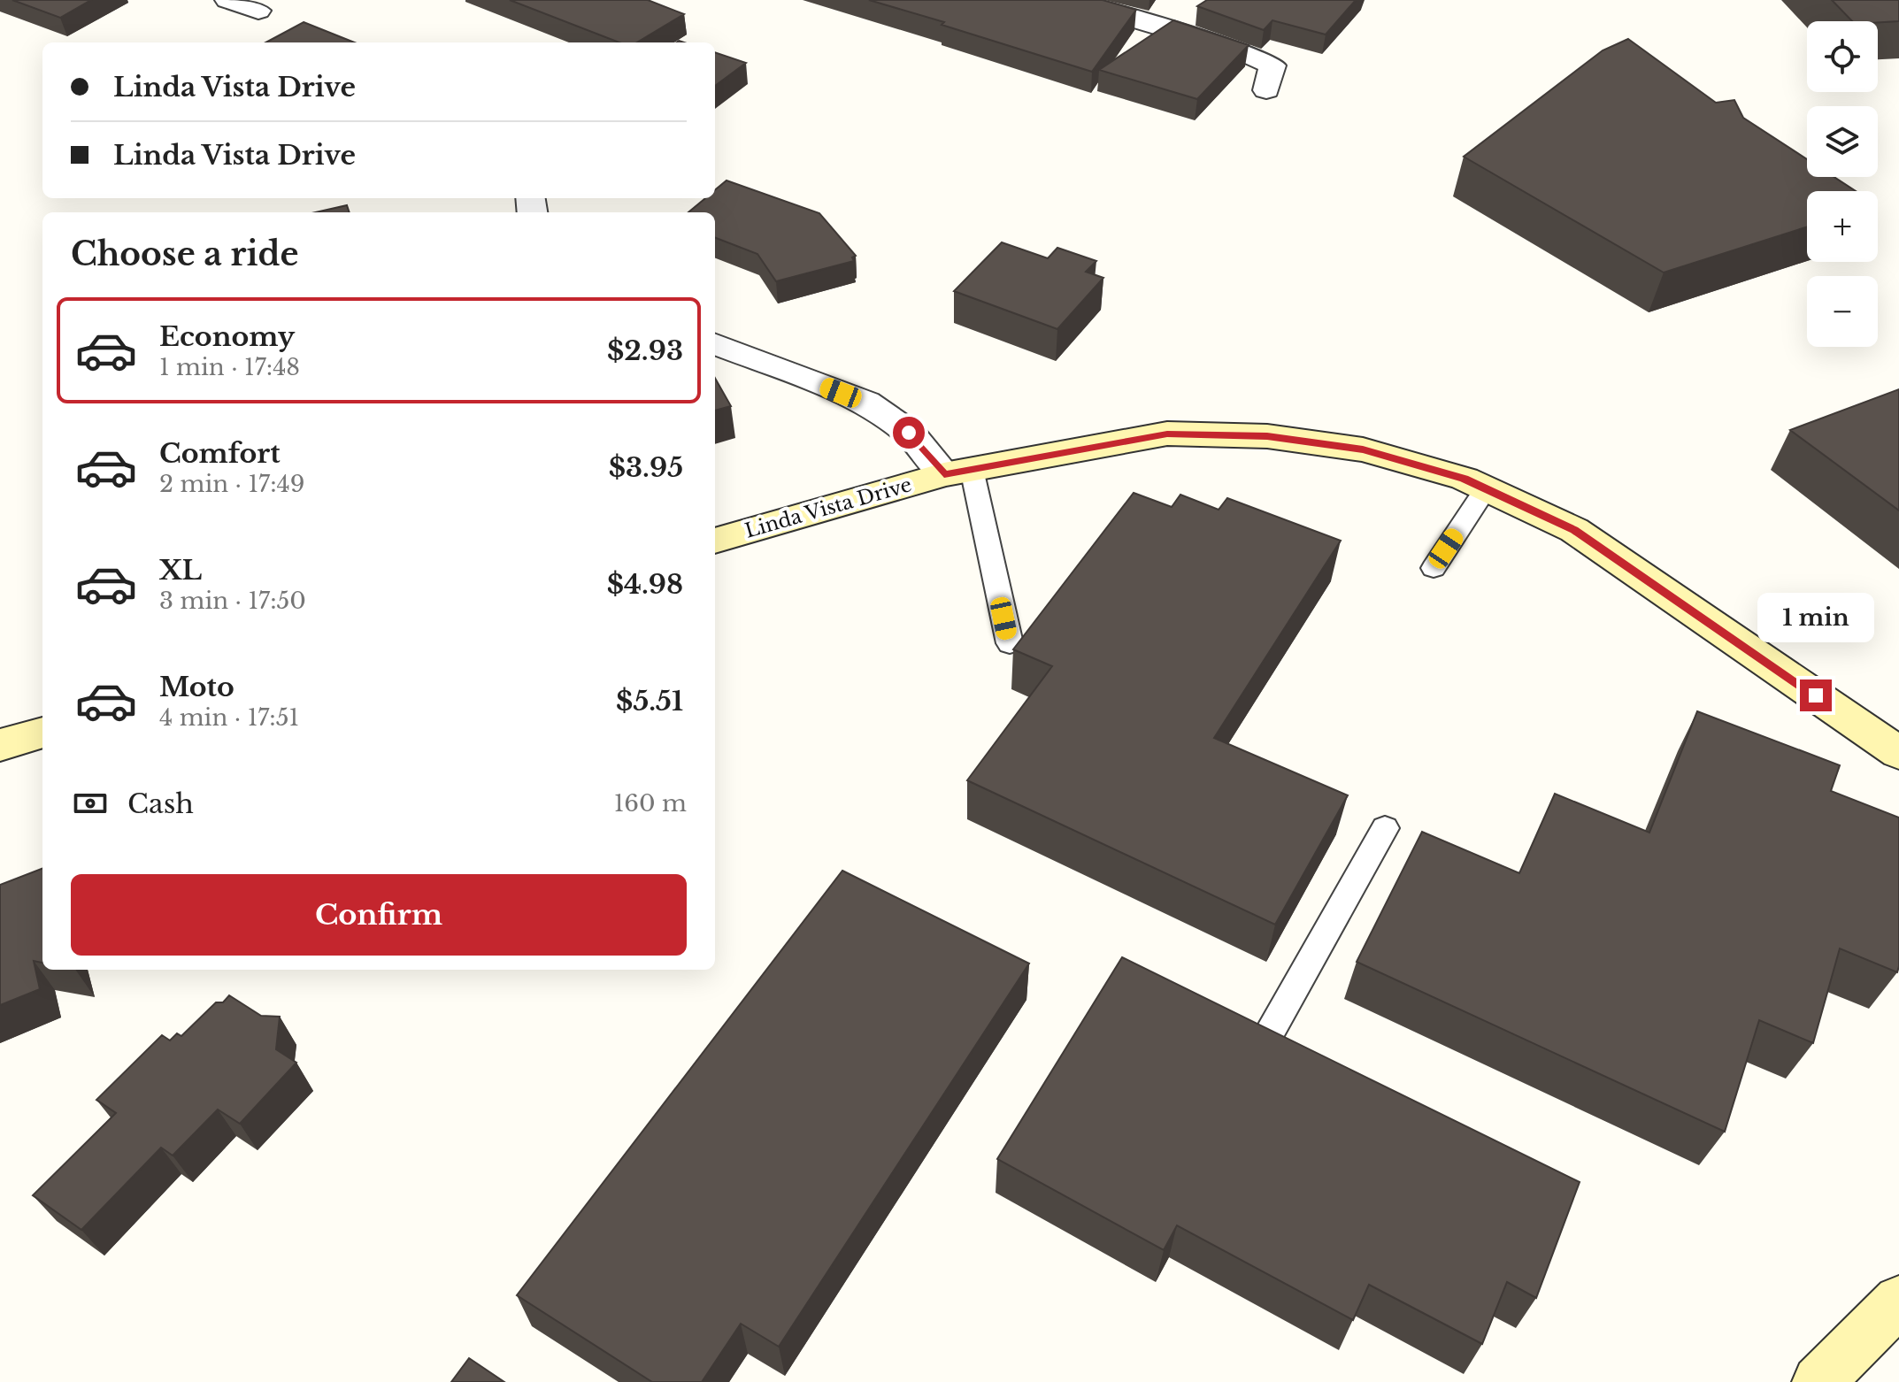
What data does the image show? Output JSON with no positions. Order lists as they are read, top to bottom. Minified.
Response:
{"streets":{"street":["Linda Vista Drive"]},"page":{"map_buttons":["+","−"],"banner":["Linda Vista Drive","Linda Vista Drive"],"heading":"Choose a ride","list":[{"name":"Economy","note":"1 min · 17:48","value":"$2.93"},{"name":"Comfort","note":"2 min · 17:49","value":"$3.95"},{"name":"XL","note":"3 min · 17:50","value":"$4.98"},{"name":"Moto","note":"4 min · 17:51","value":"$5.51"}],"bubble":"1 min","pay":["Cash","160 m"],"buttons":"Confirm"}}
